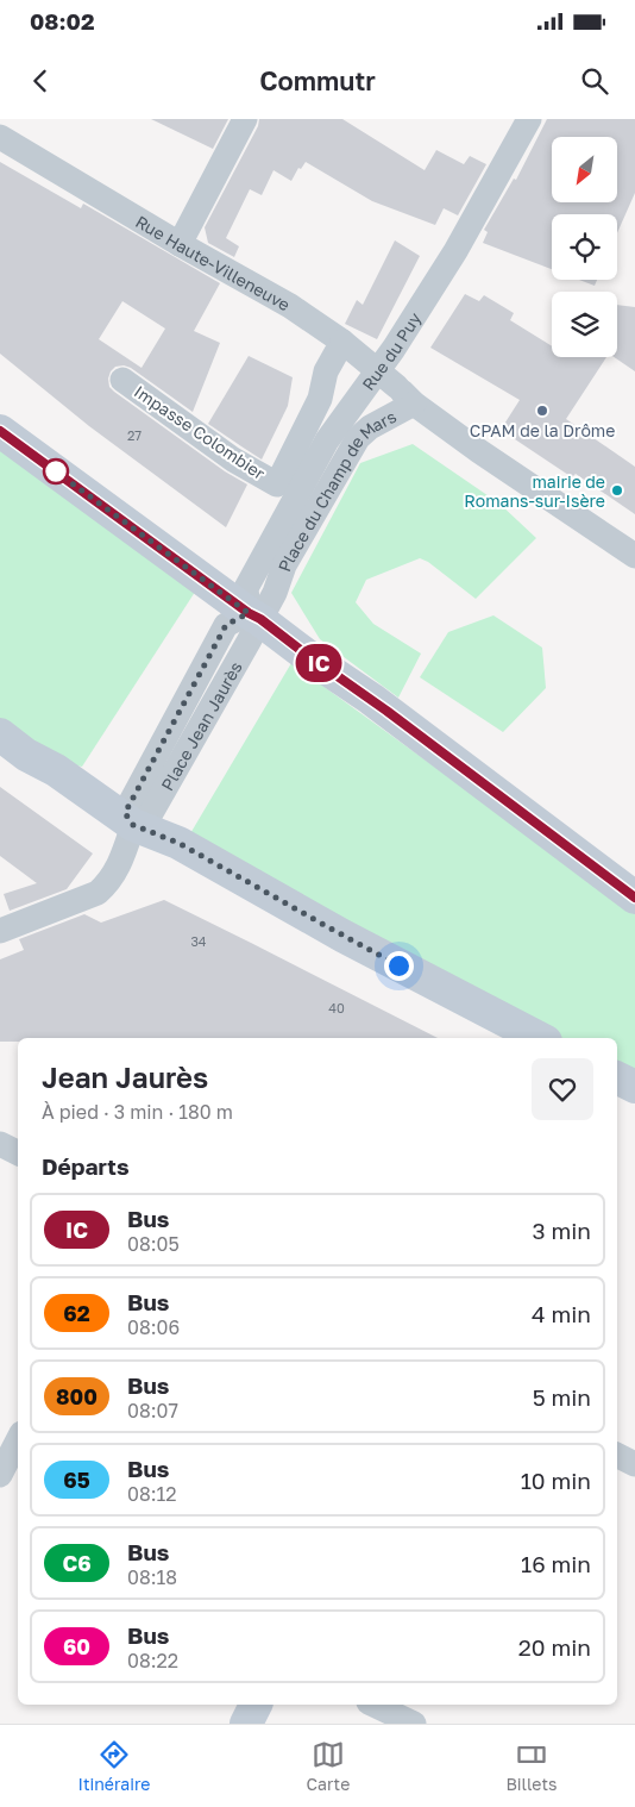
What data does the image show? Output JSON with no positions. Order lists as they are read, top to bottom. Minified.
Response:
{"streets":{"street":["Rue Haute-Villeneuve","Rue du Puy","Impasse Colombier","Place du Champ de Mars","Place Jean Jaurès"]},"crossings":[["Rue Haute-Villeneuve","Impasse Colombier"],["Rue Haute-Villeneuve","Place du Champ de Mars"],["Rue du Puy","Place du Champ de Mars"],["Rue du Puy","Place Jean Jaurès"],["Place du Champ de Mars","Place Jean Jaurès"]],"places":["CPAM de la Drôme","mairie de Romans-sur-Isère"],"lines":["bus line IC"],"house_numbers":["27","34","40"],"north":"bottom left","page":{"status":"08:02","header":"Commutr","on_map":"IC","heading":[["Jean Jaurès","À pied · 3 min · 180 m"],"Départs"],"list":[{"mark":"IC","name":"Bus","note":"08:05","value":"3 min"},{"mark":"62","name":"Bus","note":"08:06","value":"4 min"},{"mark":"800","name":"Bus","note":"08:07","value":"5 min"},{"mark":"65","name":"Bus","note":"08:12","value":"10 min"},{"mark":"C6","name":"Bus","note":"08:18","value":"16 min"},{"mark":"60","name":"Bus","note":"08:22","value":"20 min"}],"tabs":["Itinéraire","Carte","Billets"]}}
